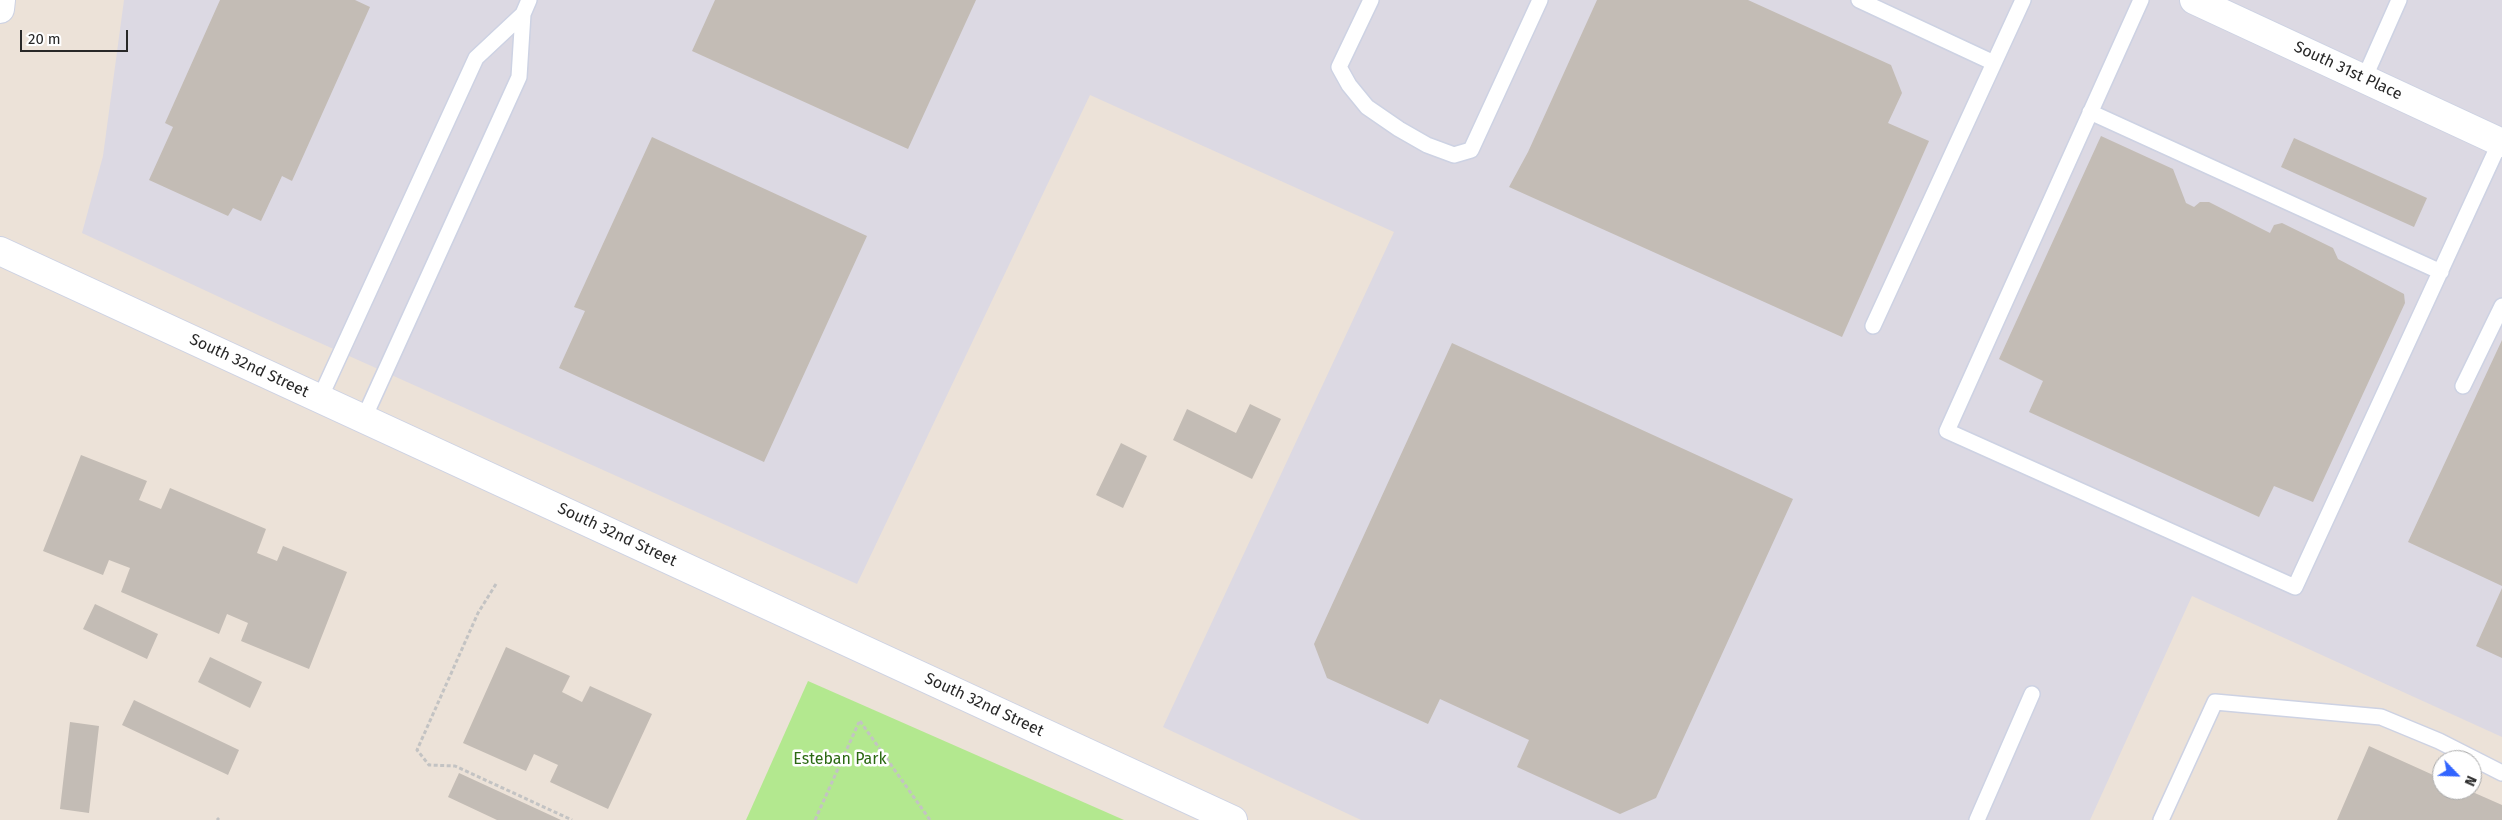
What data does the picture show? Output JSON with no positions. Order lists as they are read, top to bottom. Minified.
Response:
{"streets":{"main road":["South 31st Place","South 32nd Street"]},"parks":["Esteban Park"],"scale_bar":"20 m","north":"bottom right"}
